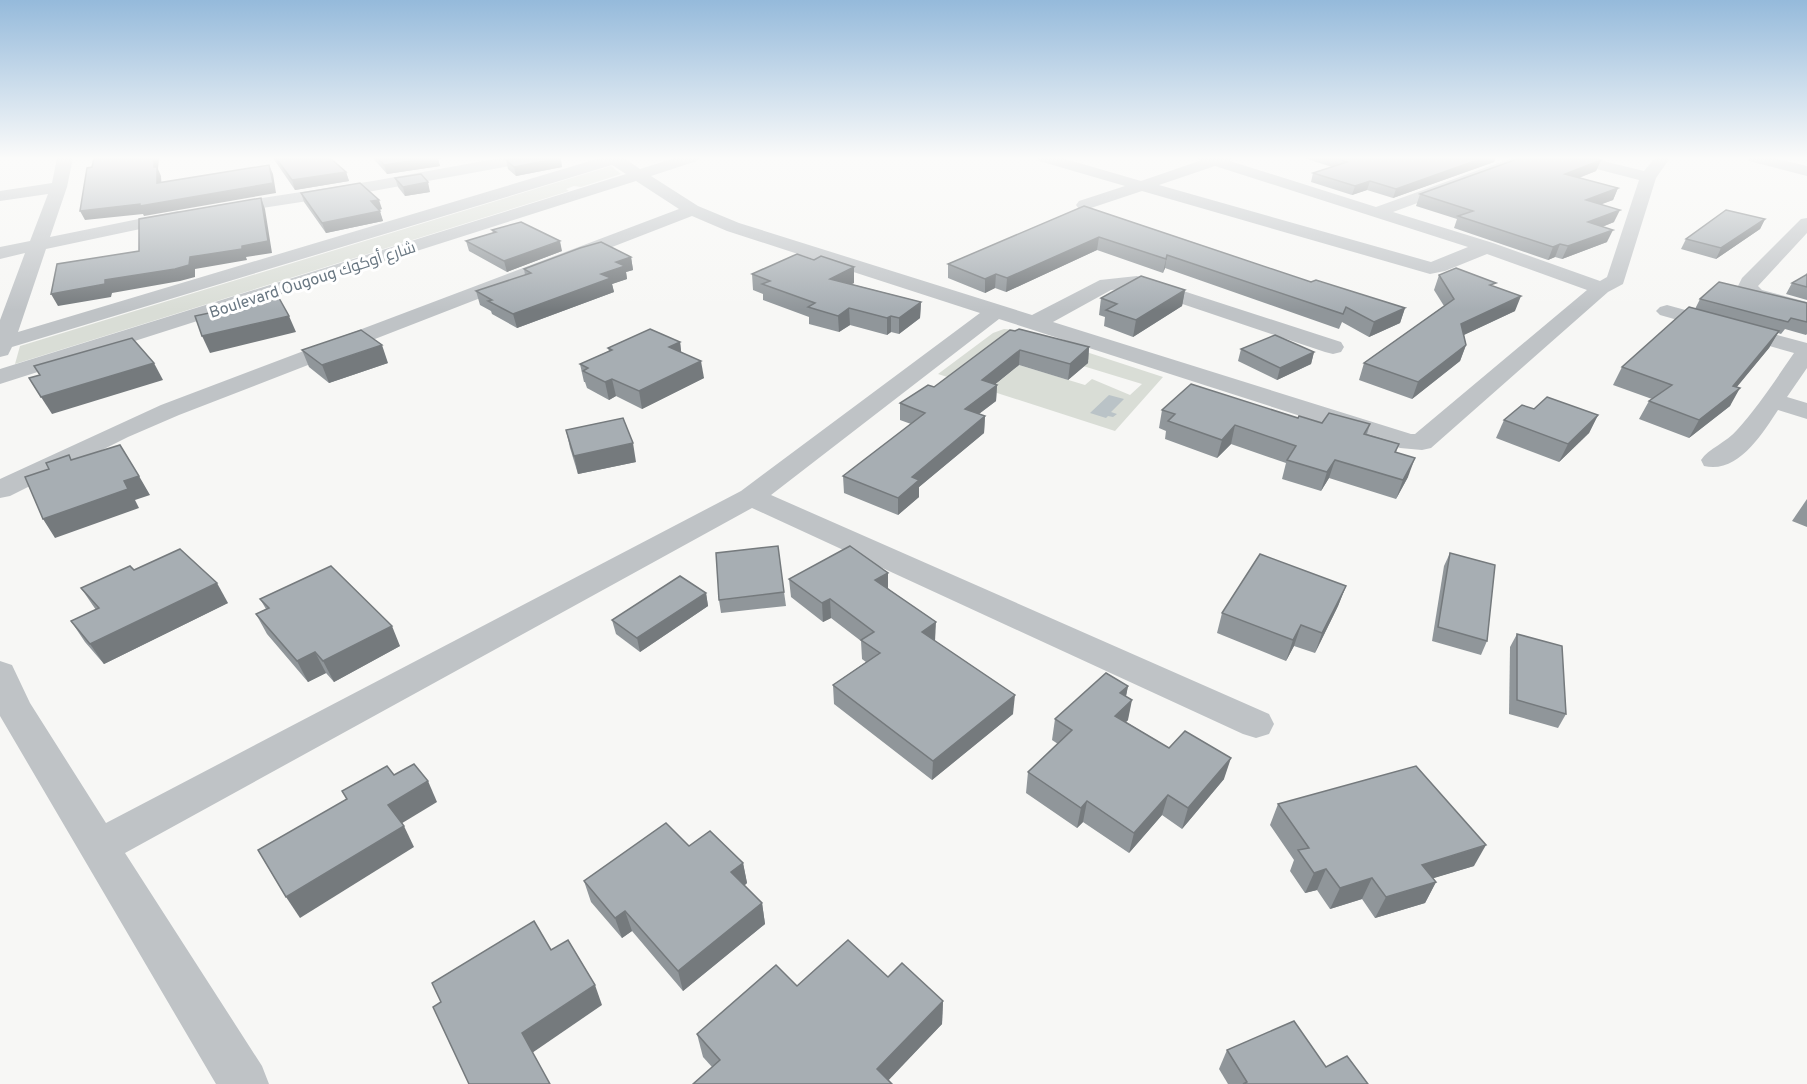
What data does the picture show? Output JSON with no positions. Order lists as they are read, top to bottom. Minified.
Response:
{"streets":{"street":["Boulevard Ougoug شارع أوكوك"]}}
